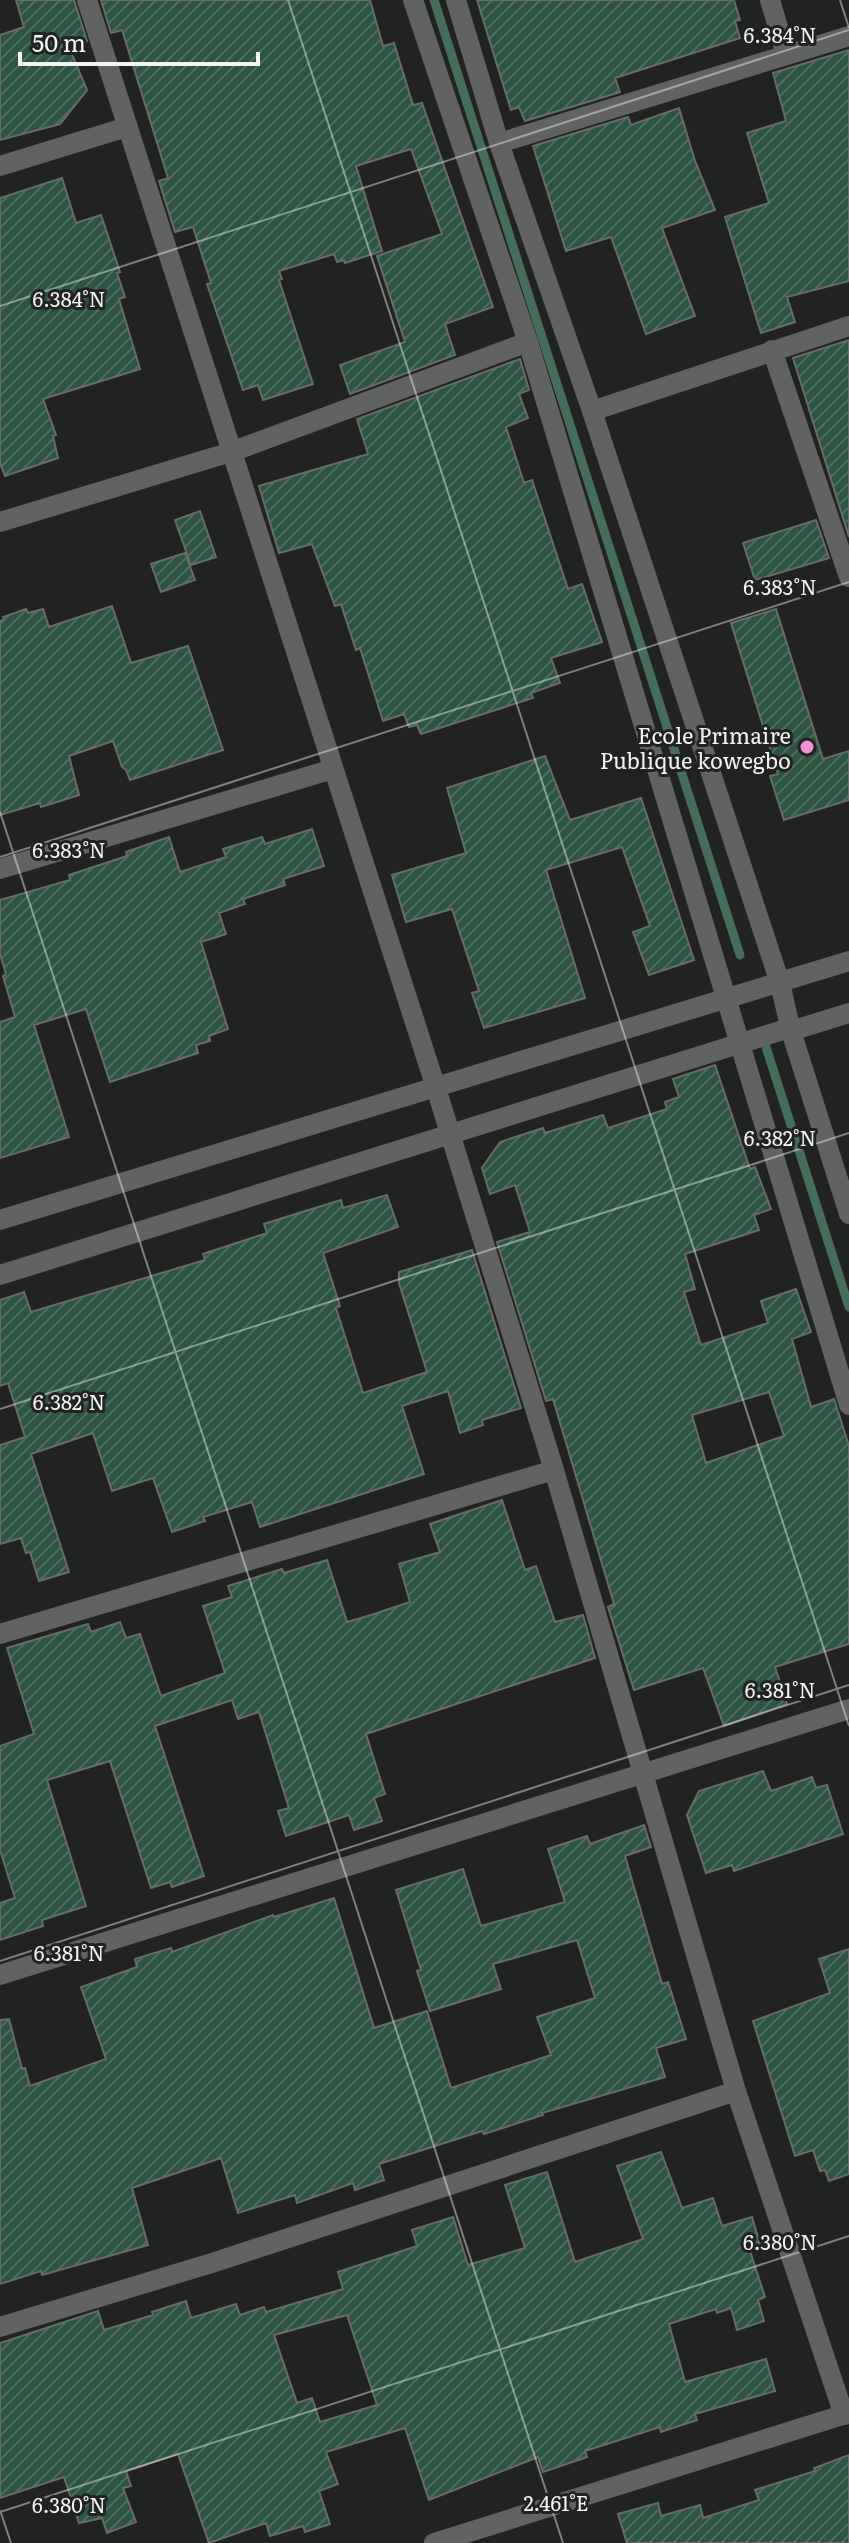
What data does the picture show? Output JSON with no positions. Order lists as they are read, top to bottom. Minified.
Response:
{"places":["Ecole Primaire Publique kowegbo"],"scale_bar":"50 m","coordinates":["6.384°N","6.383°N","6.382°N","6.381°N","6.380°N","2.461°E"]}
